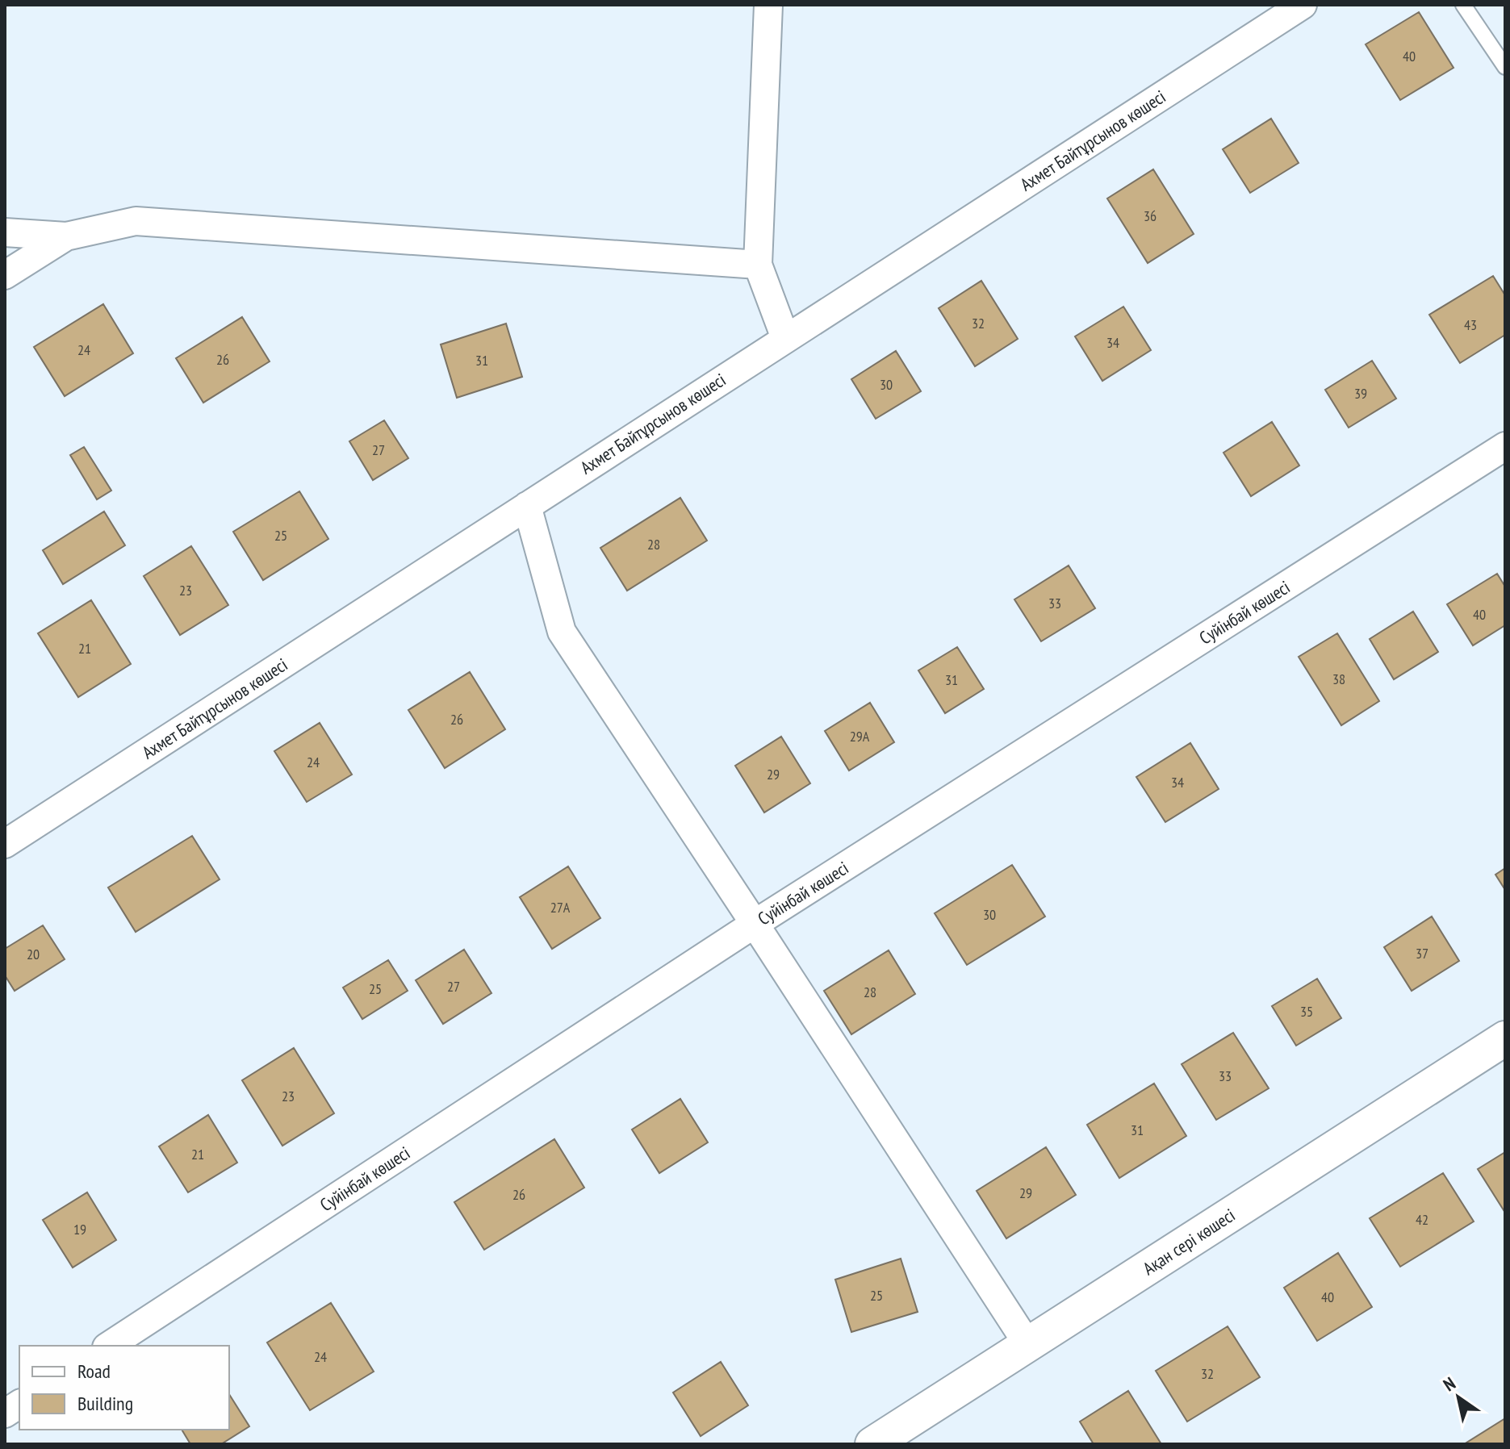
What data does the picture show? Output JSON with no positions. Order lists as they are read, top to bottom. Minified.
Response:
{"streets":{"street":["Ахмет Байтұрсынов көшесі","Суйінбай көшесі","Ақан сері көшесі"]},"house_numbers":["40","36","32","43","34","24","26","31","30","39","27","25","28","23","33","40","21","38","31","26","29А","24","29","34","27А","30","37","20","27","25","28","35","33","23","31","21","29","26","42","19","25","40","24","32"],"legend":["Road","Building"],"north":"top left"}
